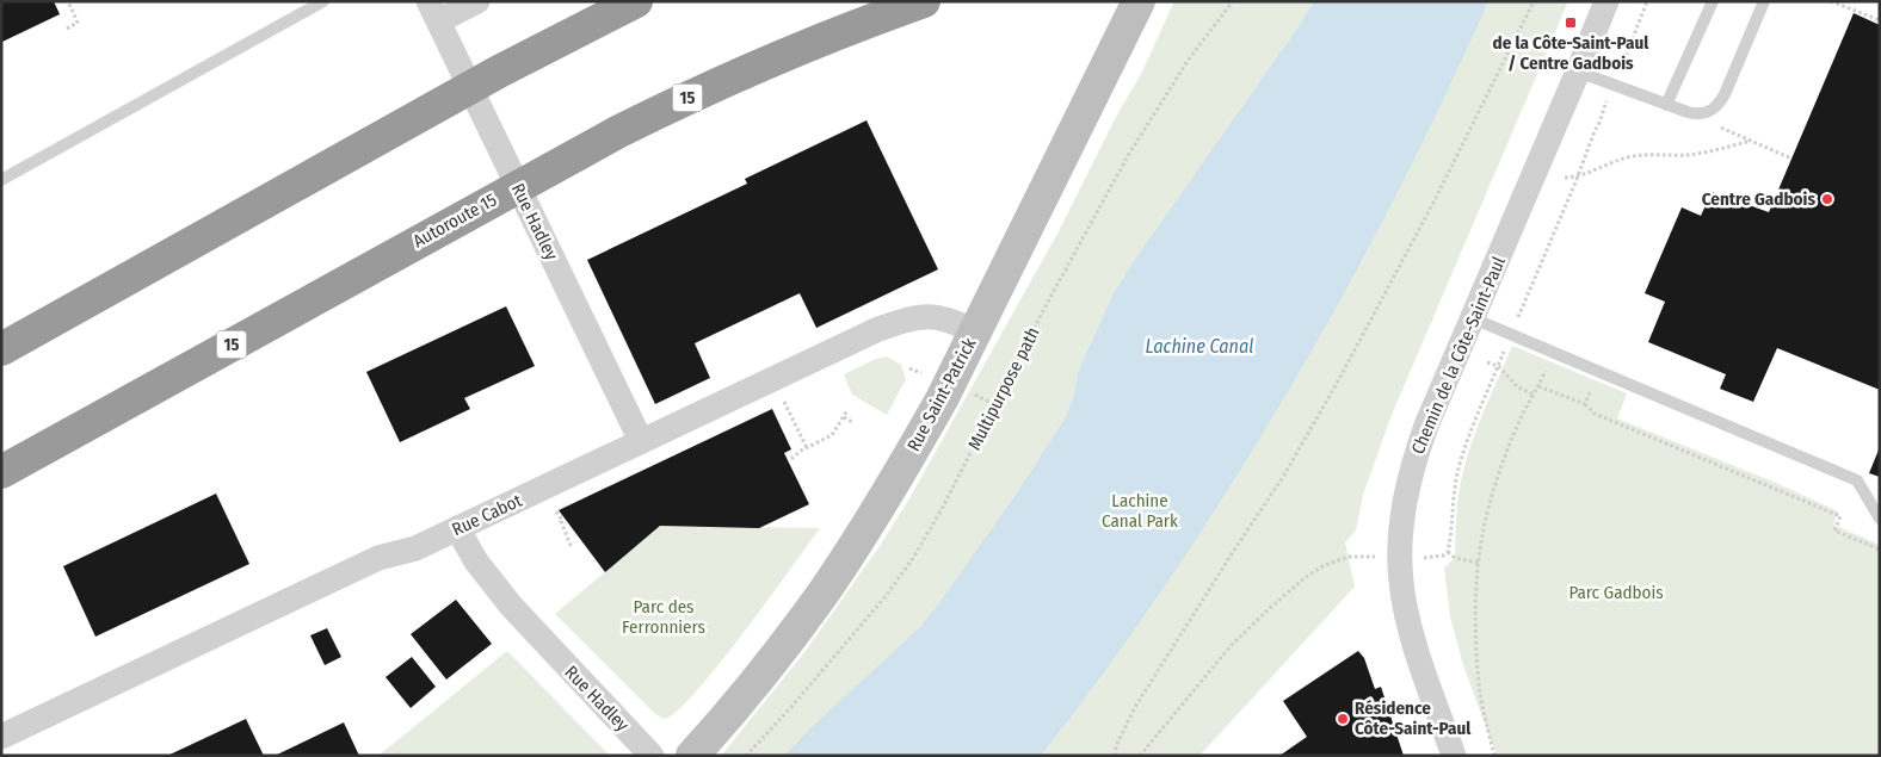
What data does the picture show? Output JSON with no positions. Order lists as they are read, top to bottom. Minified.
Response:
{"streets":{"highway":["15","Autoroute 15"],"main road":["Rue Saint-Patrick"],"street":["Rue Hadley","Chemin de la Côte-Saint-Paul","Rue Cabot"],"path":["Multipurpose path"]},"crossings":[["Rue Hadley","Rue Cabot"],["Rue Saint-Patrick","Rue Cabot"]],"water":["Lachine Canal"],"parks":["Lachine Canal Park","Parc Gadbois","Parc des Ferronniers"],"places":{"transit":["de la Côte-Saint-Paul / Centre Gadbois"],"other":["Centre Gadbois","Résidence Côte-Saint-Paul"]}}
